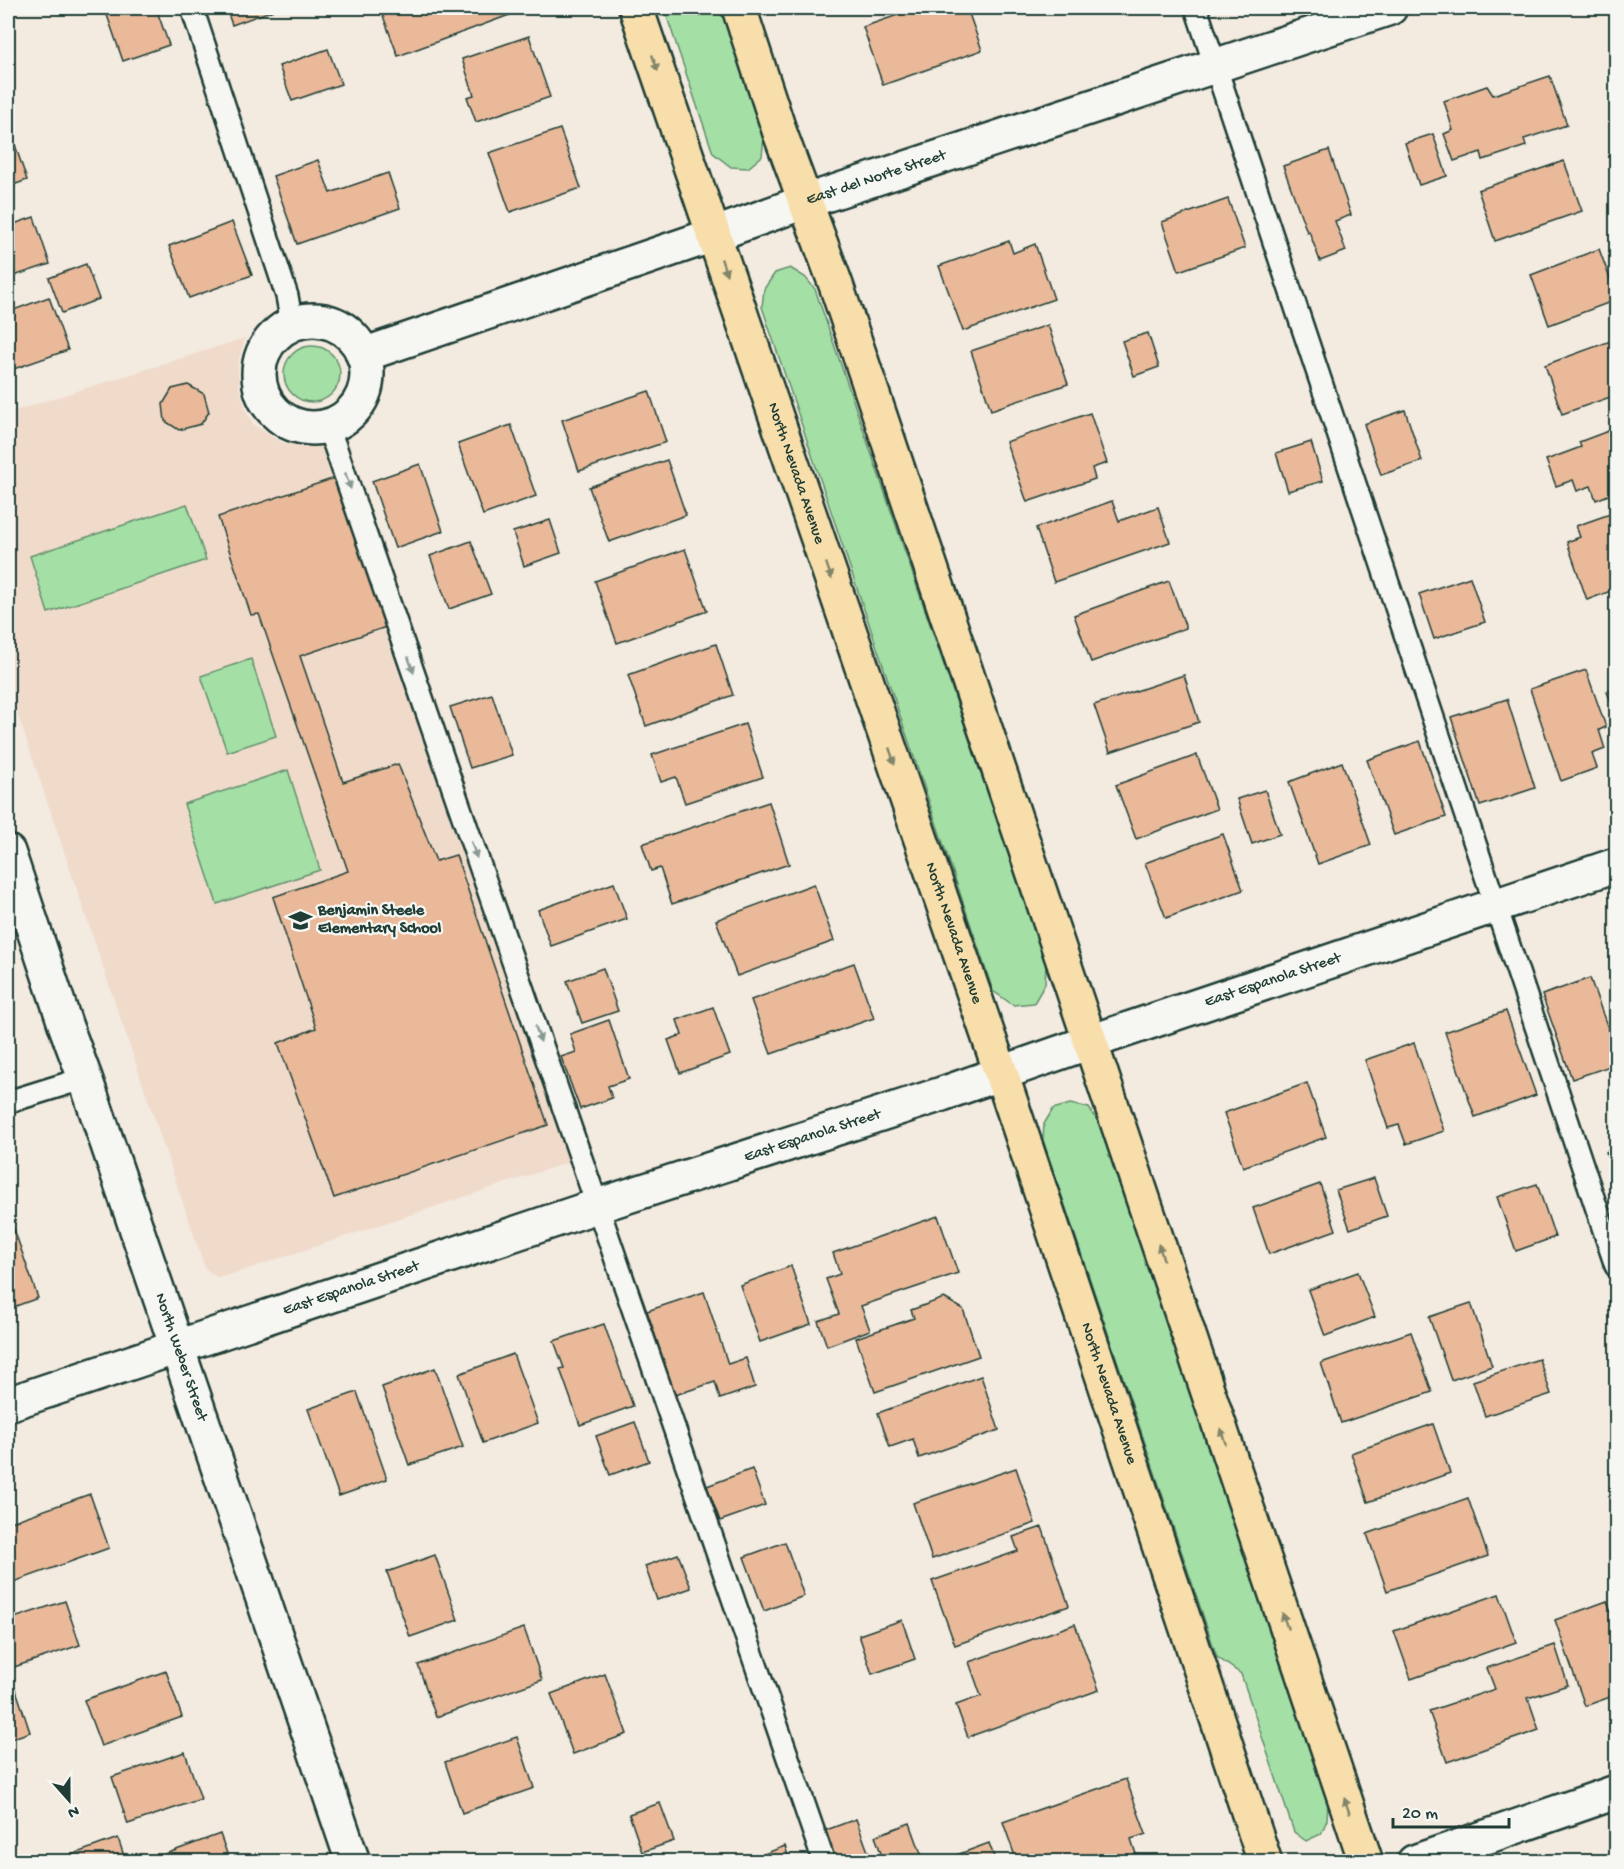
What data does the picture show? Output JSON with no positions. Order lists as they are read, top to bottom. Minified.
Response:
{"streets":{"main road":["North Nevada Avenue"],"street":["East del Norte Street","East Espanola Street","North Weber Street"]},"crossings":[["East del Norte Street","North Nevada Avenue"],["North Nevada Avenue","East Espanola Street"],["East Espanola Street","North Weber Street"]],"places":{"school or university":["Benjamin Steele Elementary School"]},"scale_bar":"20 m","north":"bottom"}
